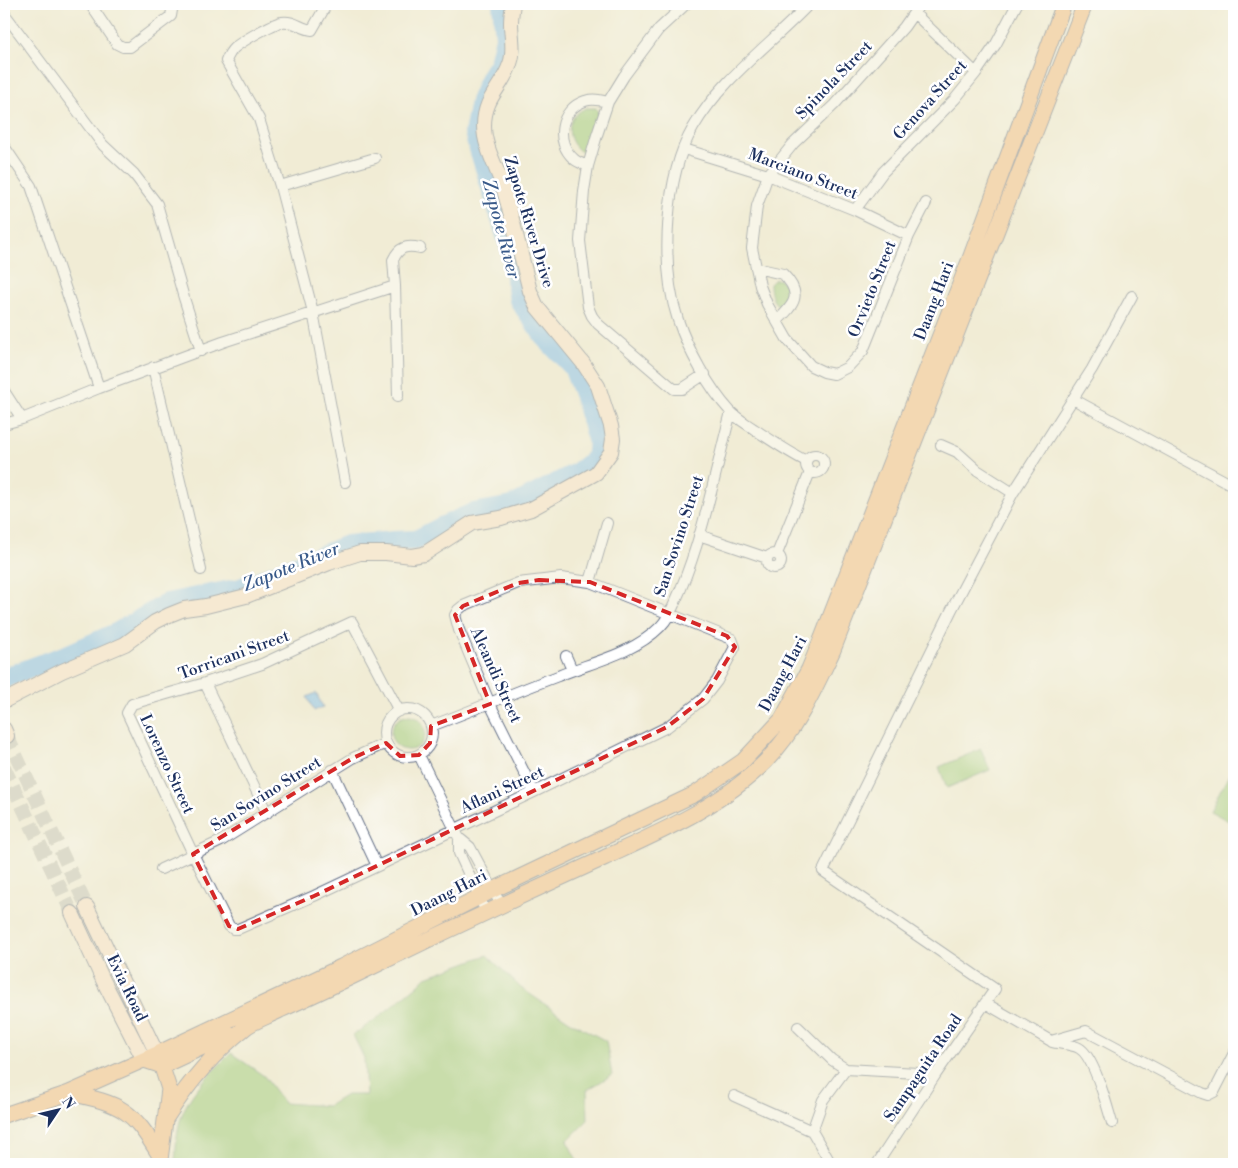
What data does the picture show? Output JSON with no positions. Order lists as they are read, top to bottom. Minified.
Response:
{"streets":{"main road":["Daang Hari","Evia Road"],"street":["Spinola Street","Genova Street","Marciano Street","Zapote River Drive","Orvieto Street","San Sovino Street","Torricani Street","Aleandi Street","Lorenzo Street","Aflani Street","Sampaguita Road"]},"crossings":[["Spinola Street","Marciano Street"],["Spinola Street","Orvieto Street"],["Genova Street","Marciano Street"],["Marciano Street","Orvieto Street"],["Daang Hari","Evia Road"],["San Sovino Street","Torricani Street"],["San Sovino Street","Aleandi Street"],["San Sovino Street","Lorenzo Street"],["Torricani Street","Lorenzo Street"],["Aleandi Street","Aflani Street"],["Lorenzo Street","Aflani Street"]],"water":["Zapote River"],"north":"top right"}
